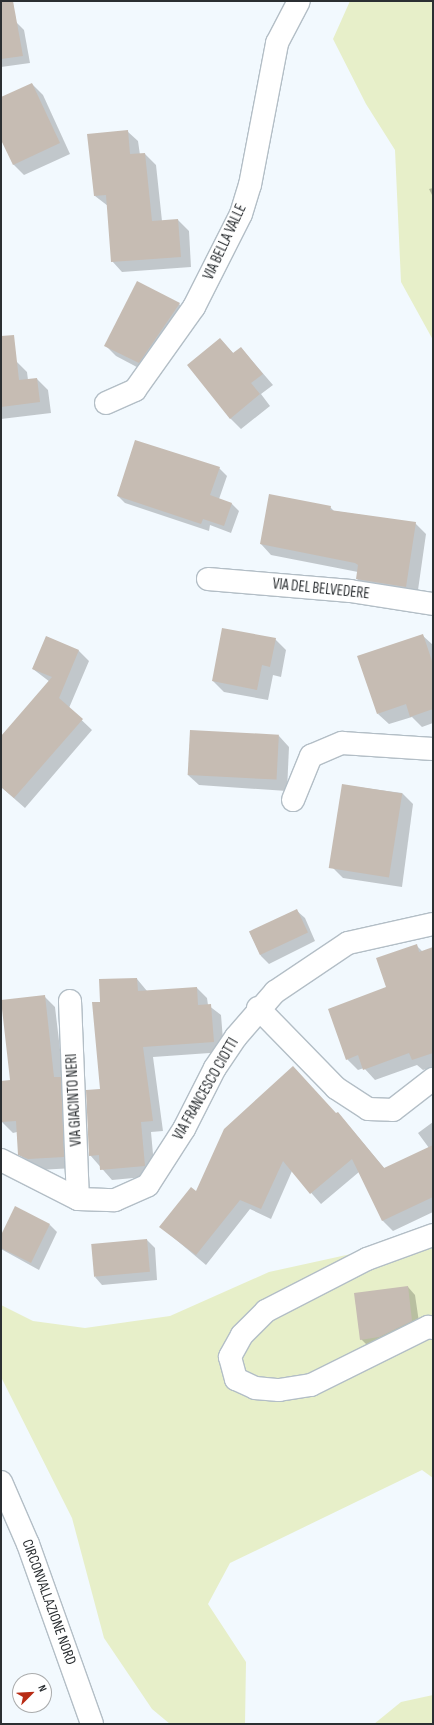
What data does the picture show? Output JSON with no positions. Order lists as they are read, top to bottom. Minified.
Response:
{"streets":{"street":["VIA BELLA VALLE","VIA DEL BELVEDERE","VIA FRANCESCO CIOTTI","VIA GIACINTO NERI","CIRCONVALLAZIONE NORD"]},"crossings":[["VIA FRANCESCO CIOTTI","VIA GIACINTO NERI"]],"north":"top right"}
